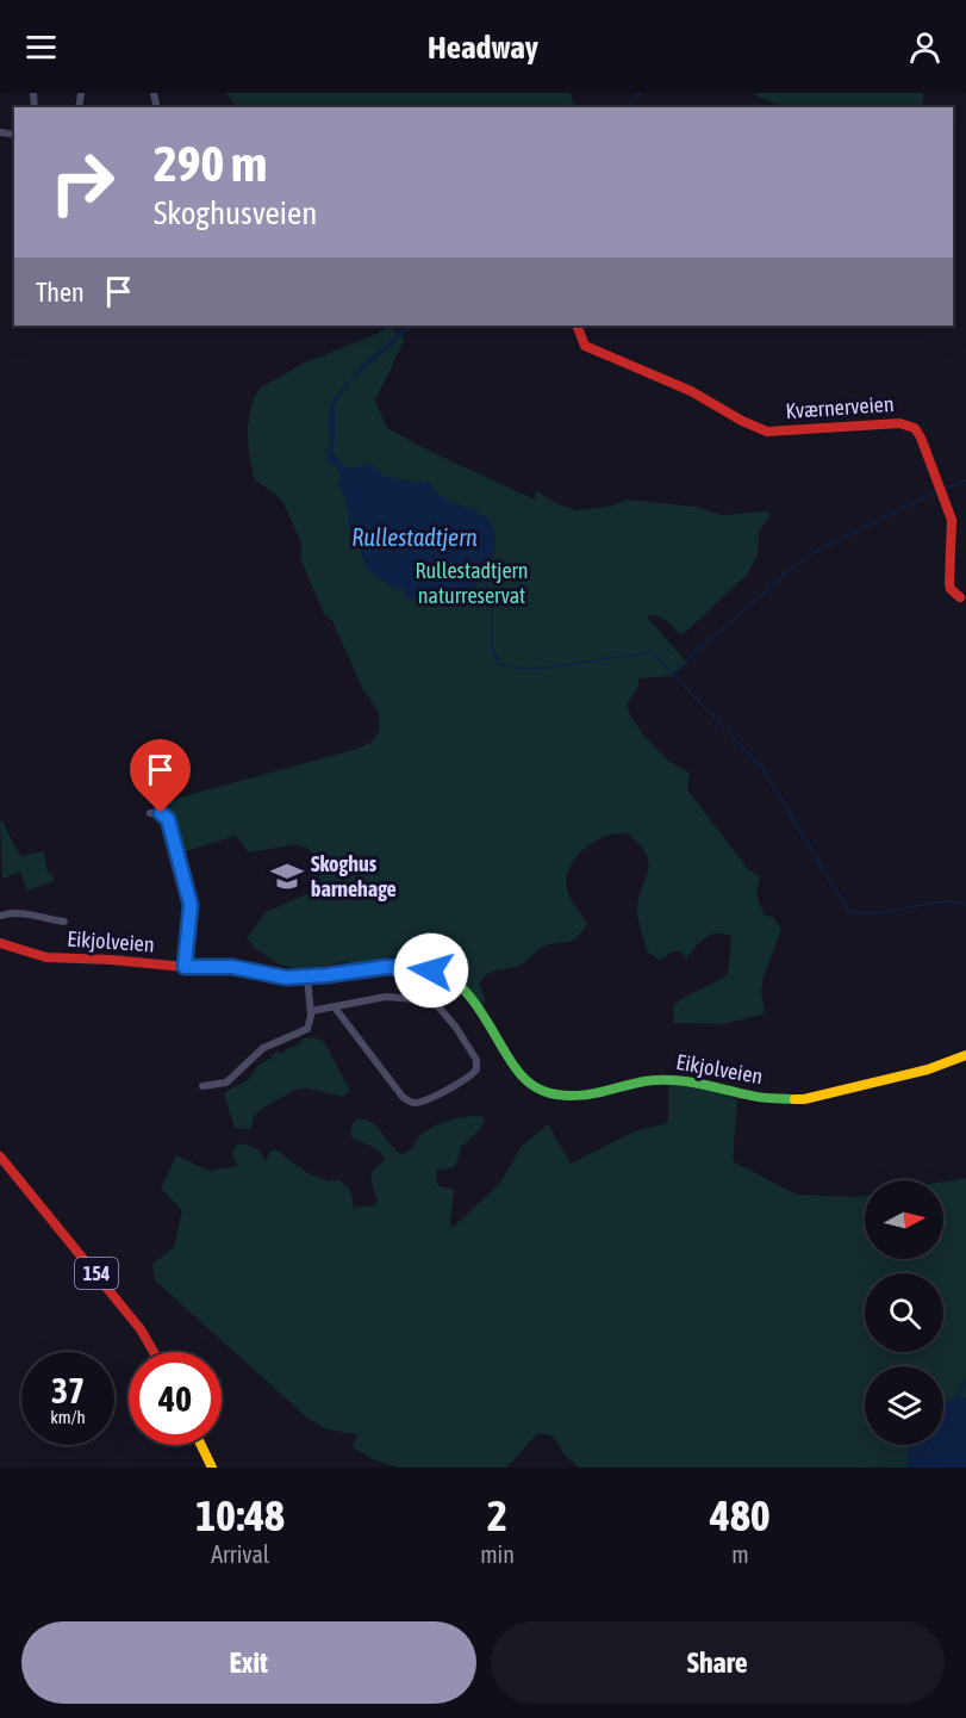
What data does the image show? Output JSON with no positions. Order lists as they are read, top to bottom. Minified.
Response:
{"streets":{"street":["Kværnerveien","Eikjolveien","154"]},"water":["Rullestadtjern"],"parks":["Rullestadtjern naturreservat"],"places":{"school or university":["Skoghus barnehage"]},"north":"right","page":{"header":"Headway","turn":["290 m","Skoghusveien"],"then":"Then","speed":"37 km/h","limit":"40","eta":["10:48","Arrival","2","min","480","m"],"buttons":["Exit","Share"]}}
